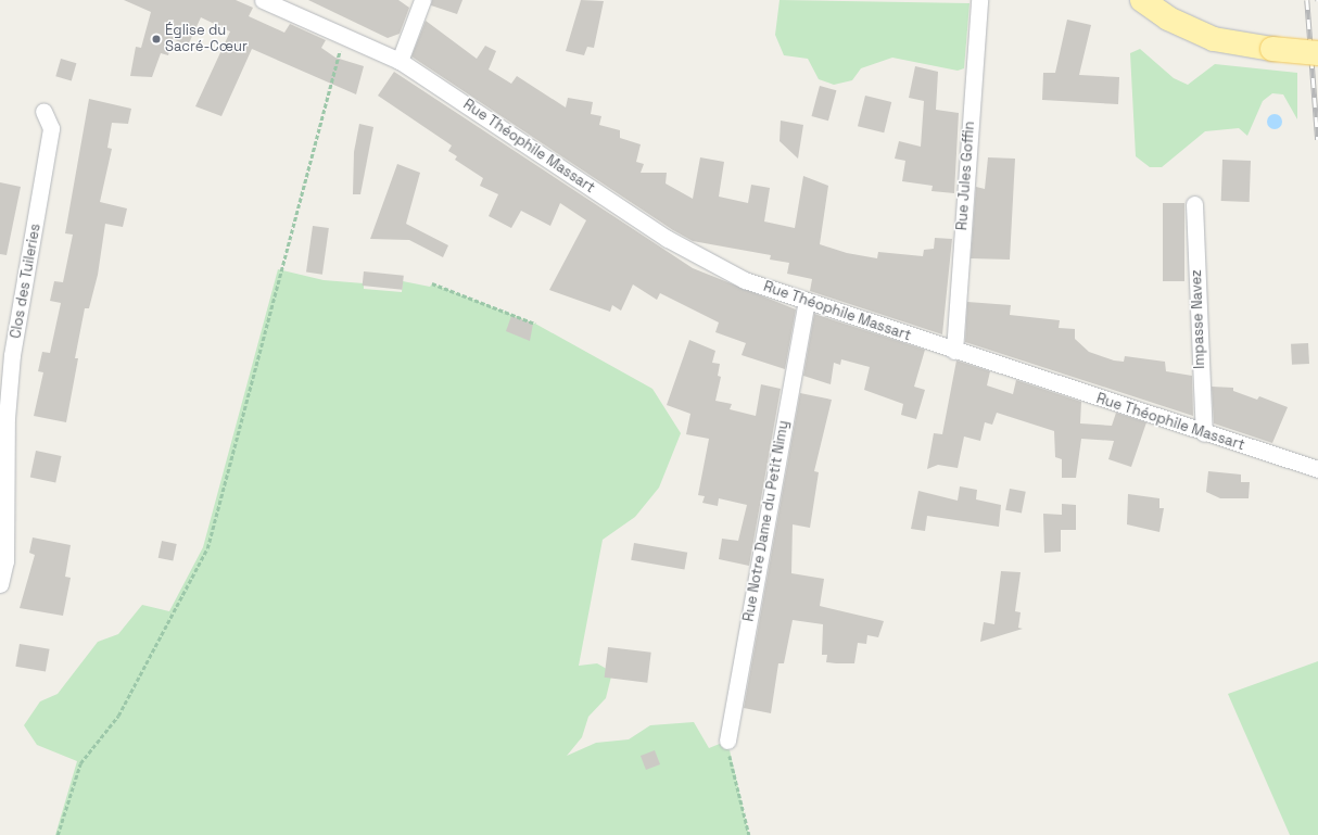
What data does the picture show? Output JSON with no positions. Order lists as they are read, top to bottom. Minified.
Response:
{"streets":{"street":["Rue Théophile Massart","Rue Jules Goffin","Clos des Tuileries","Impasse Navez","Rue Notre Dame du Petit Nimy"]},"crossings":[["Rue Théophile Massart","Rue Jules Goffin"],["Rue Théophile Massart","Impasse Navez"],["Rue Théophile Massart","Rue Notre Dame du Petit Nimy"]],"places":["Église du Sacré-Cœur"]}
